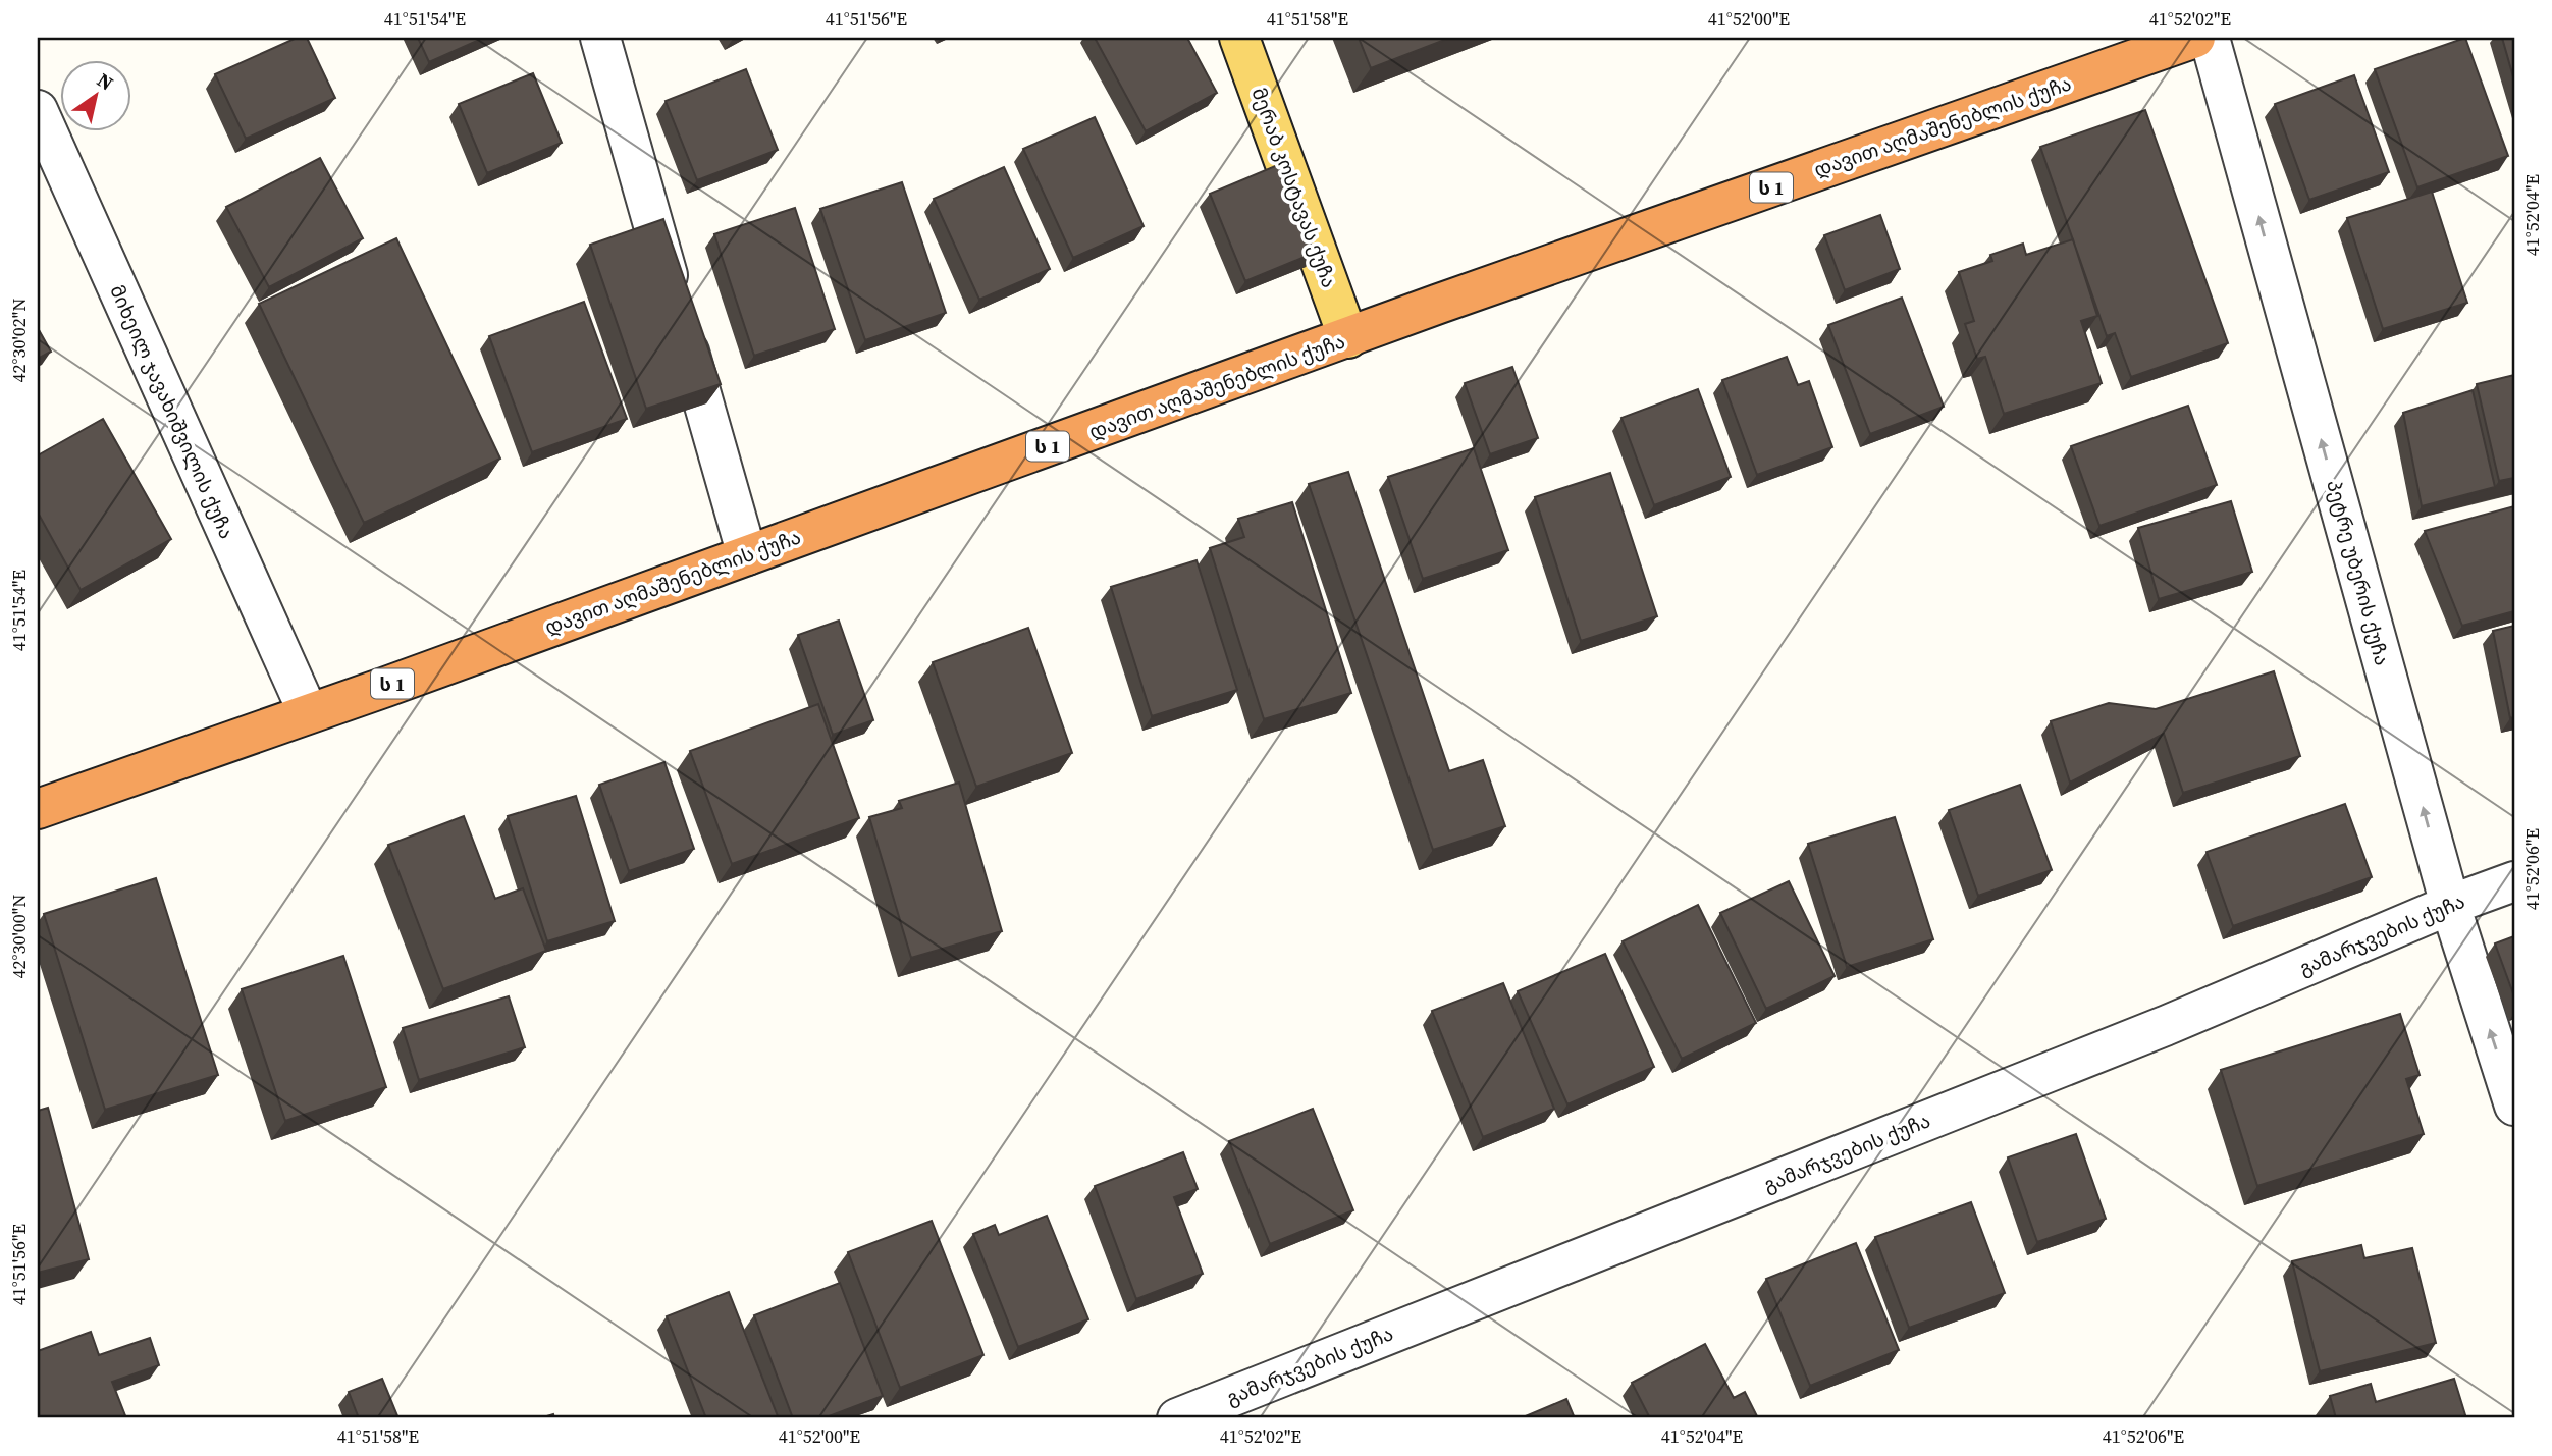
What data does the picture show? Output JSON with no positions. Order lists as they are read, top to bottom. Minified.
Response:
{"streets":{"highway":["დავით აღმაშენებლის ქუჩა","ს 1"],"main road":["მერაბ კოსტავას ქუჩა"],"street":["მიხეილ ჯავახიშვილის ქუჩა","პეტრე უბერის ქუჩა","გამარჯვების ქუჩა"]},"crossings":[["დავით აღმაშენებლის ქუჩა","მერაბ კოსტავას ქუჩა"],["დავით აღმაშენებლის ქუჩა","მიხეილ ჯავახიშვილის ქუჩა"],["პეტრე უბერის ქუჩა","გამარჯვების ქუჩა"]],"one_way":["პეტრე უბერის ქუჩა"],"north":"top right","coordinates":["41°51'54\"E","41°51'56\"E","41°51'58\"E","41°52'00\"E","41°52'02\"E","41°52'04\"E","42°30'02\"N","41°52'06\"E","42°30'00\"N"]}
